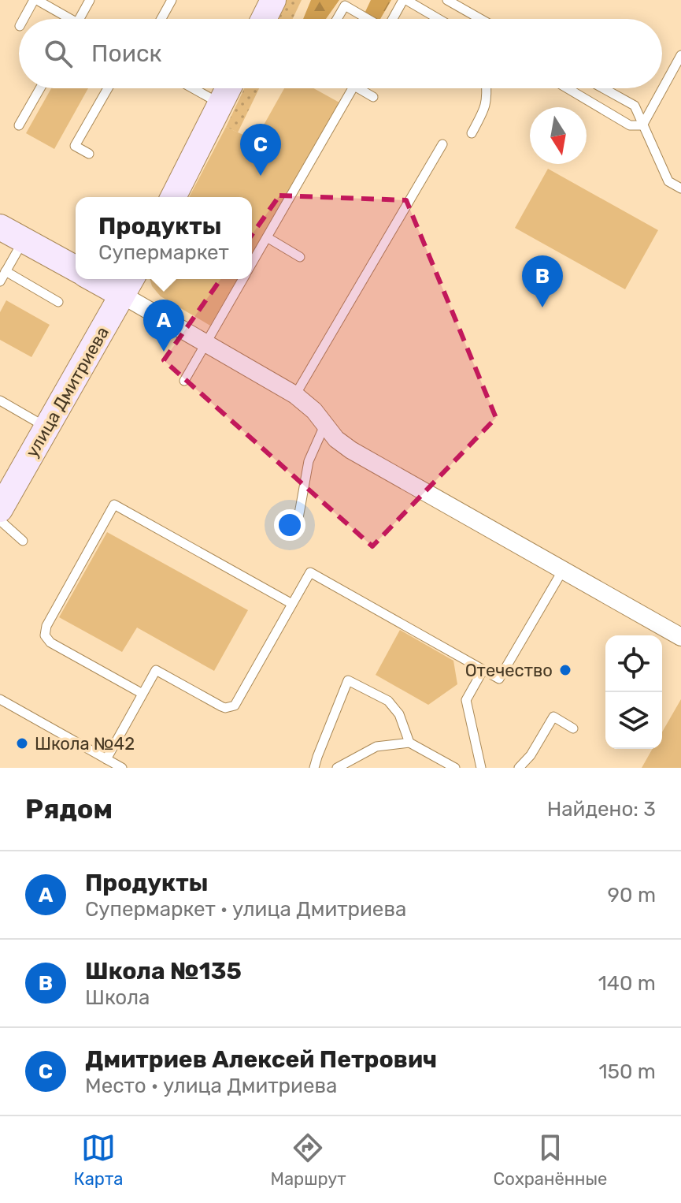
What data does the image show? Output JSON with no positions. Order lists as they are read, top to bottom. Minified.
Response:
{"streets":{"main road":["улица Дмитриева"]},"places":["Отечество","Школа №42"],"north":"bottom","page":{"search":"Поиск","pins":["C","B","A"],"popup":["Продукты","Супермаркет"],"heading":["Рядом","Найдено: 3"],"list":[{"mark":"A","name":"Продукты","note":"Супермаркет · улица Дмитриева","value":"90 m"},{"mark":"B","name":"Школа №135","note":"Школа","value":"140 m"},{"mark":"C","name":"Дмитриев Алексей Петрович","note":"Место · улица Дмитриева","value":"150 m"}],"nav":["Карта","Маршрут","Сохранённые"]}}
